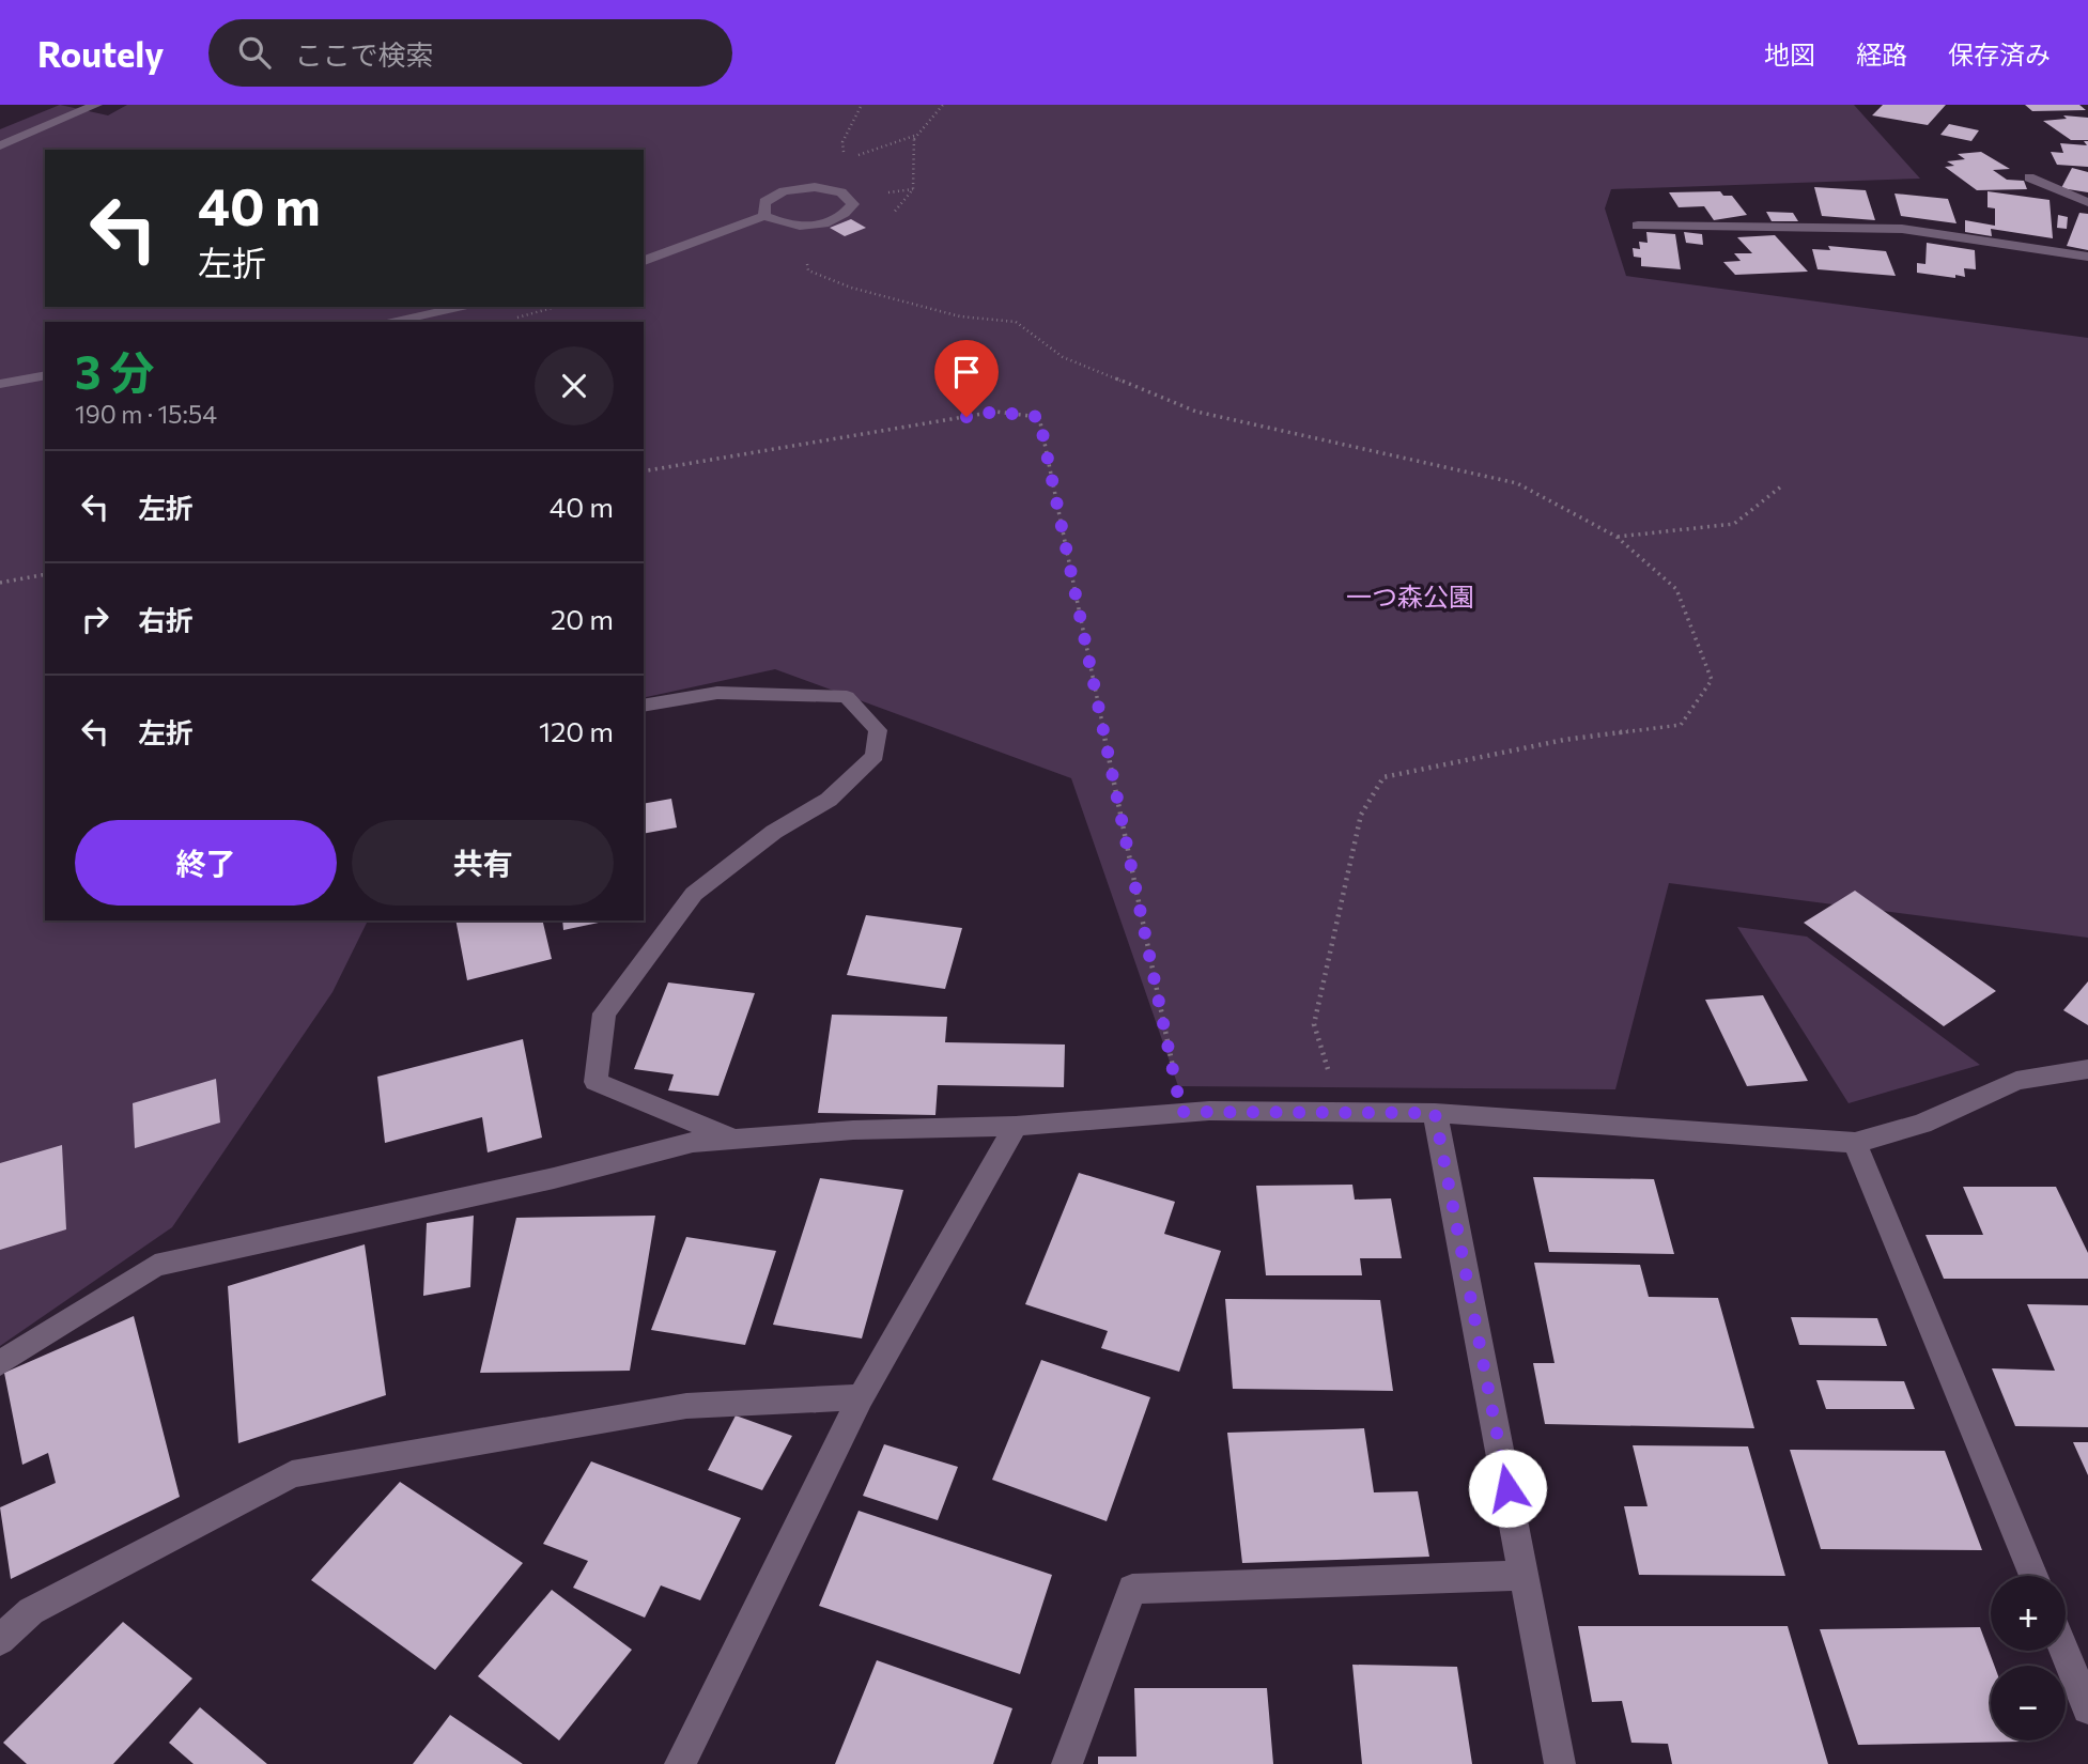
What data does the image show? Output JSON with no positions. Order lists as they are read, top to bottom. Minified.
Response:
{"parks":["一つ森公園"],"page":{"header":"Routely","search":"ここで検索","nav":["地図","経路","保存済み"],"turn":["40 m","左折"],"heading":["3 分","190 m · 15:54"],"list":[{"name":"左折","value":"40 m"},{"name":"右折","value":"20 m"},{"name":"左折","value":"120 m"}],"buttons":["終了","共有"],"map_buttons":["+","−"]}}
